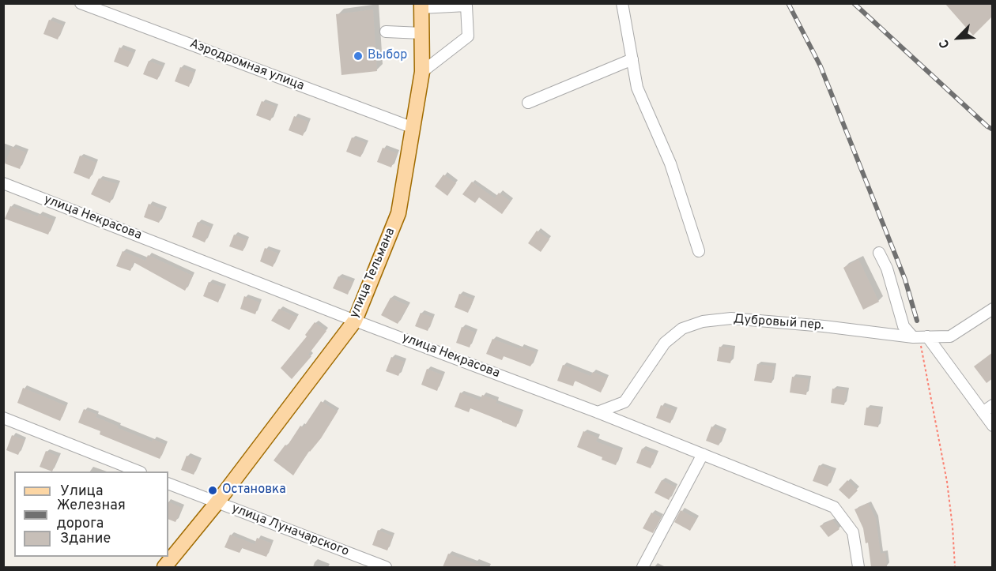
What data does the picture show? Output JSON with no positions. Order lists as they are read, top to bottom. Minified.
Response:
{"streets":{"main road":["улица Тельмана"],"street":["Аэродромная улица","улица Некрасова","Дубровый пер.","улица Луначарского"]},"crossings":[["Аэродромная улица","улица Тельмана"],["улица Некрасова","улица Тельмана"],["улица Некрасова","Дубровый пер."],["улица Тельмана","улица Луначарского"]],"places":["Выбор","Остановка"],"legend":["Улица","Железная дорога","Здание"],"north":"bottom left"}
